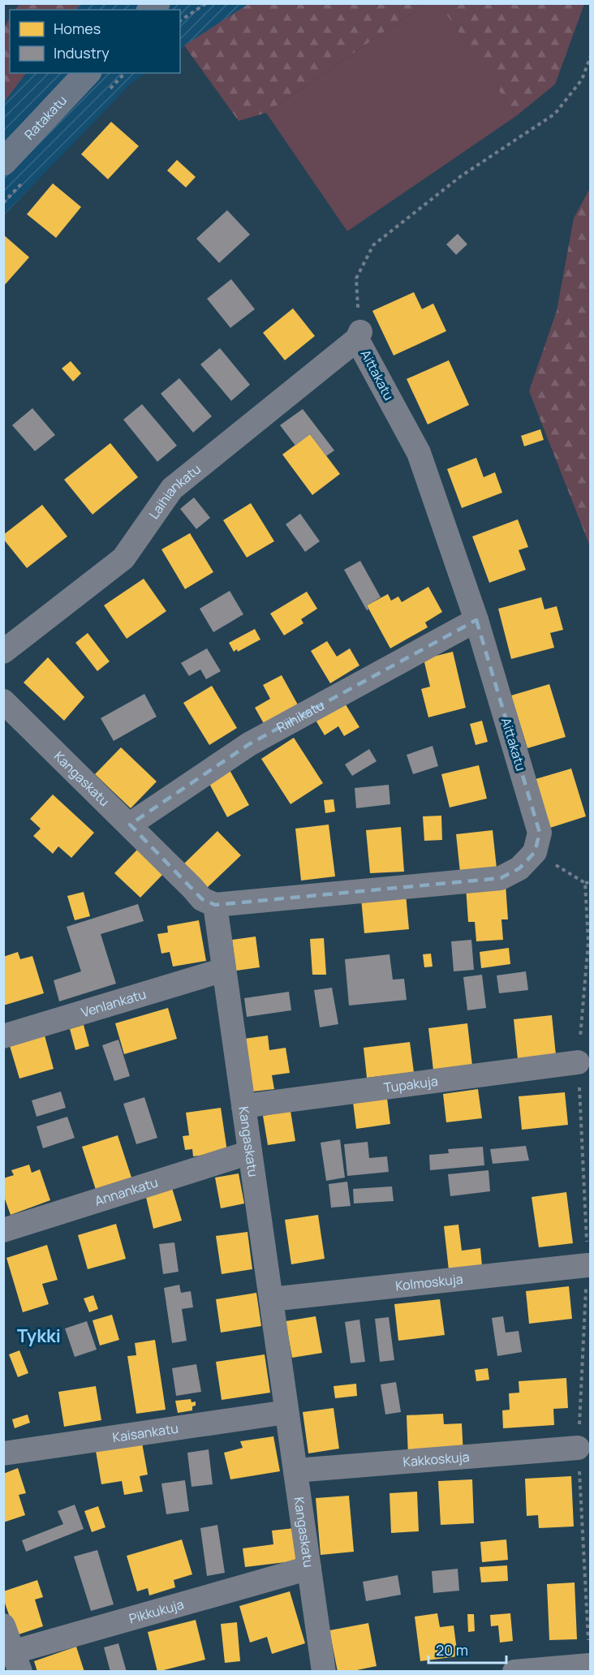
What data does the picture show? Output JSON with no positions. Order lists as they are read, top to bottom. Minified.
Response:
{"streets":{"main road":["Ratakatu"],"street":["Aittakatu","Laihiankatu","Riihikatu","Kangaskatu","Venlankatu","Tupakuja","Annankatu","Kolmoskuja","Kaisankatu","Kakkoskuja","Pikkukuja"]},"crossings":[["Aittakatu","Laihiankatu"],["Aittakatu","Riihikatu"],["Riihikatu","Kangaskatu"],["Kangaskatu","Venlankatu"],["Kangaskatu","Tupakuja"],["Kangaskatu","Annankatu"],["Kangaskatu","Kolmoskuja"],["Kangaskatu","Kaisankatu"],["Kangaskatu","Kakkoskuja"],["Kangaskatu","Pikkukuja"]],"districts":["Tykki"],"legend":["Homes","Industry"],"scale_bar":"20 m"}
